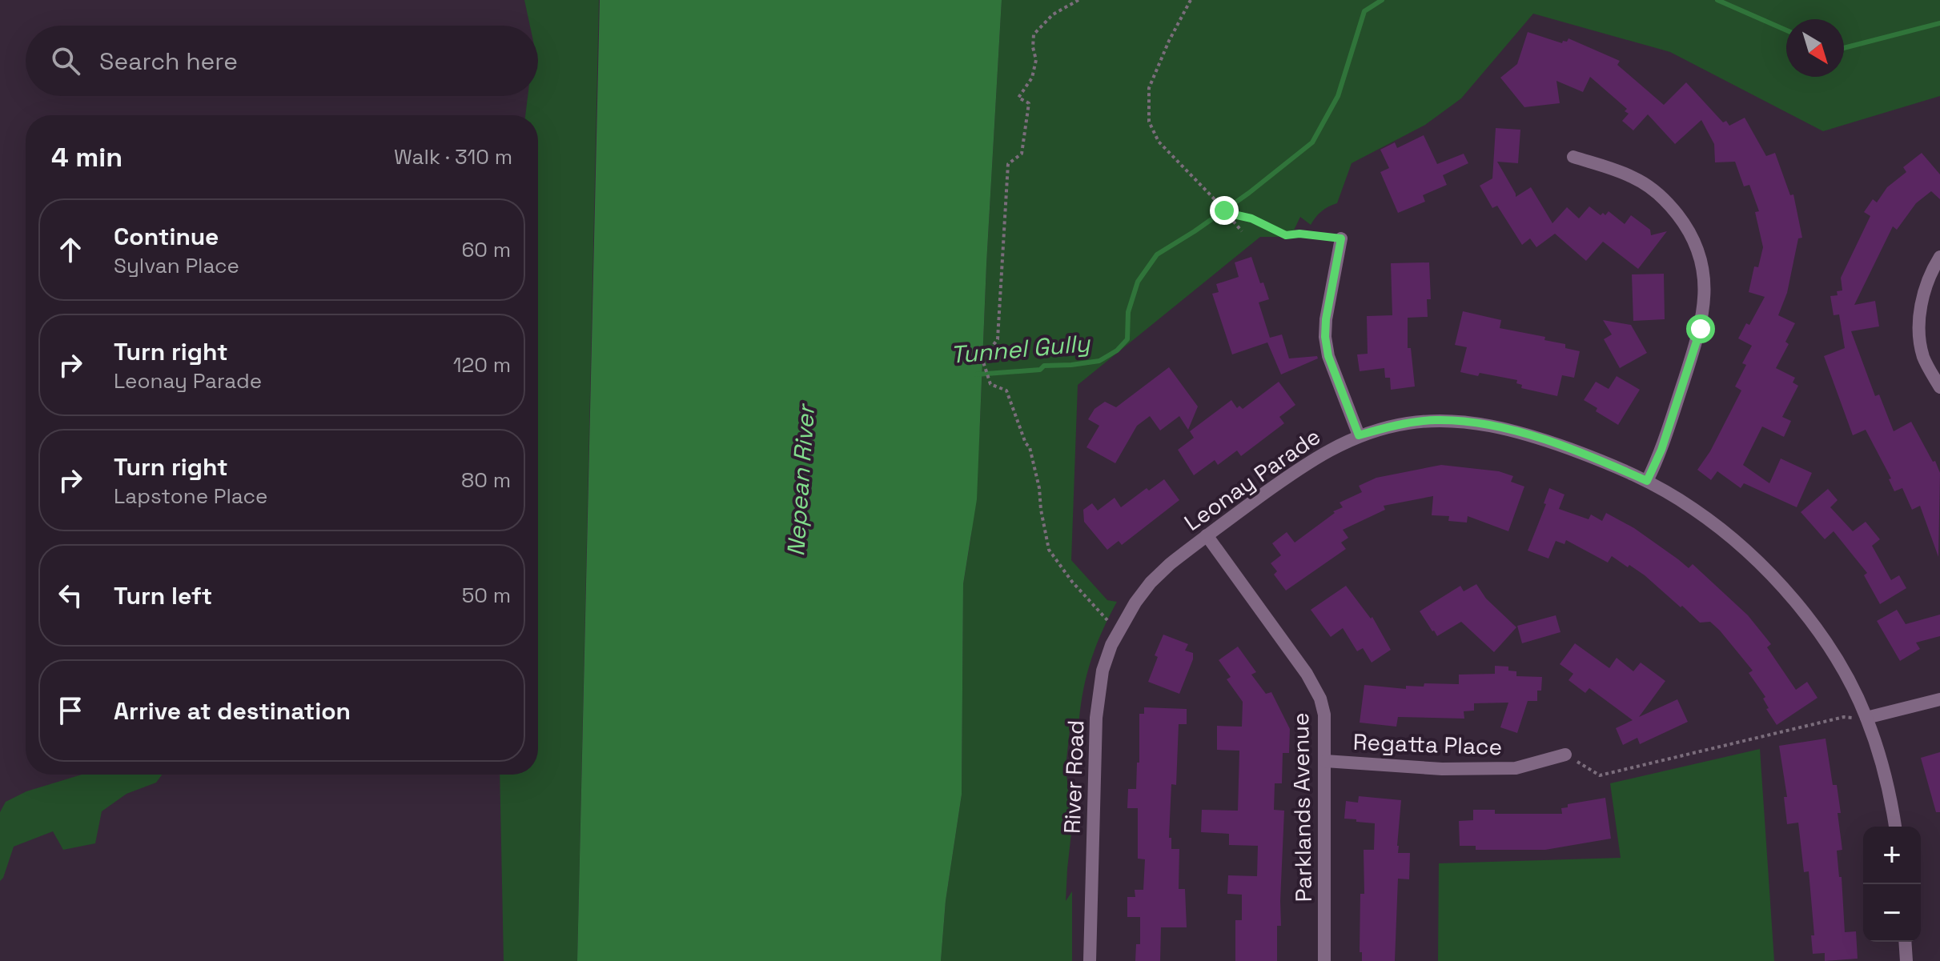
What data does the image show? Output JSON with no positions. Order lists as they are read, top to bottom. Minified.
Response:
{"streets":{"street":["Leonay Parade","Regatta Place","River Road","Parklands Avenue"]},"crossings":[["Leonay Parade","River Road"],["Leonay Parade","Parklands Avenue"],["Regatta Place","Parklands Avenue"]],"water":["Tunnel Gully","Nepean River"],"north":"bottom right","page":{"search":"Search here","heading":["4 min","Walk · 310 m"],"list":[["Continue","Sylvan Place","60 m"],["Turn right","Leonay Parade","120 m"],["Turn right","Lapstone Place","80 m"],["Turn left","50 m"],"Arrive at destination"],"map_buttons":["+","−"]}}
